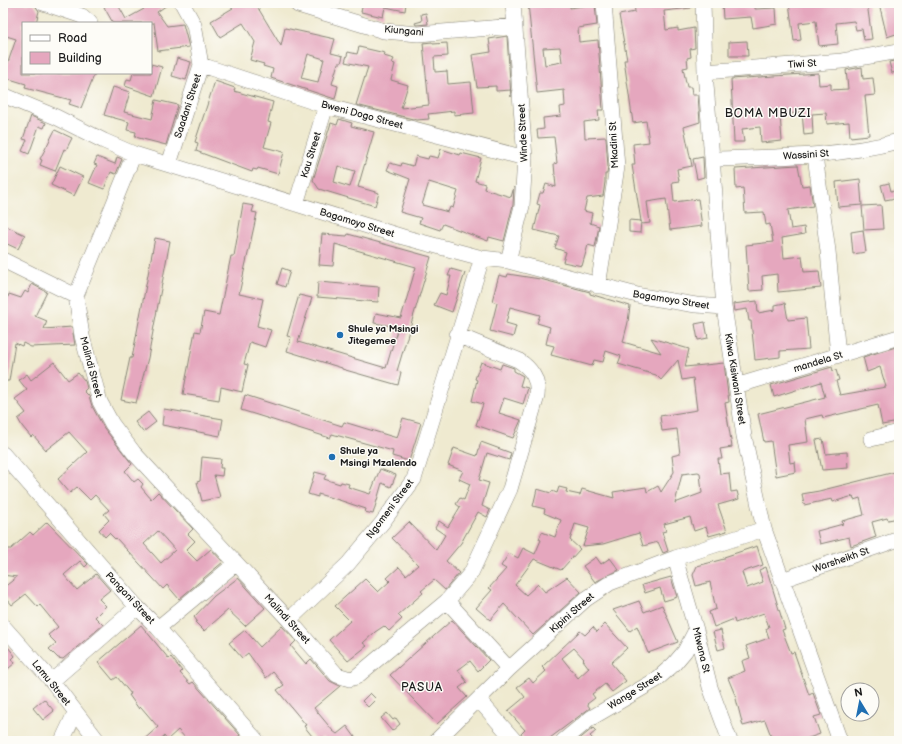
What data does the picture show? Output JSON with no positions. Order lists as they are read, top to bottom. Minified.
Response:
{"streets":{"street":["Kiungani","Tiwi St","Saadani Street","Bweni Dogo Street","Winde Street","Mkadini St","Kau Street","Wassini St","Bagamoyo Street","mandela St","Malindi Street","Kilwa Kisiwani Street","Ngomeni Street","Warsheikh St","Pangani Street","Kipini Street","Mtwana St","Lamu Street","Wange Street"]},"crossings":[["Kiungani","Winde Street"],["Tiwi St","Kilwa Kisiwani Street"],["Saadani Street","Bweni Dogo Street"],["Saadani Street","Bagamoyo Street"],["Bweni Dogo Street","Winde Street"],["Bweni Dogo Street","Kau Street"],["Winde Street","Bagamoyo Street"],["Mkadini St","Bagamoyo Street"],["Kau Street","Bagamoyo Street"],["Wassini St","Kilwa Kisiwani Street"],["Bagamoyo Street","Kilwa Kisiwani Street"],["Bagamoyo Street","Ngomeni Street"],["mandela St","Kilwa Kisiwani Street"],["Malindi Street","Ngomeni Street"],["Kilwa Kisiwani Street","Warsheikh St"],["Kilwa Kisiwani Street","Kipini Street"],["Kipini Street","Mtwana St"],["Mtwana St","Wange Street"]],"districts":["BOMA MBUZI","PASUA"],"places":["Shule ya Msingi Jitegemee","Shule ya Msingi Mzalendo"],"legend":["Road","Building"],"north":"top"}
